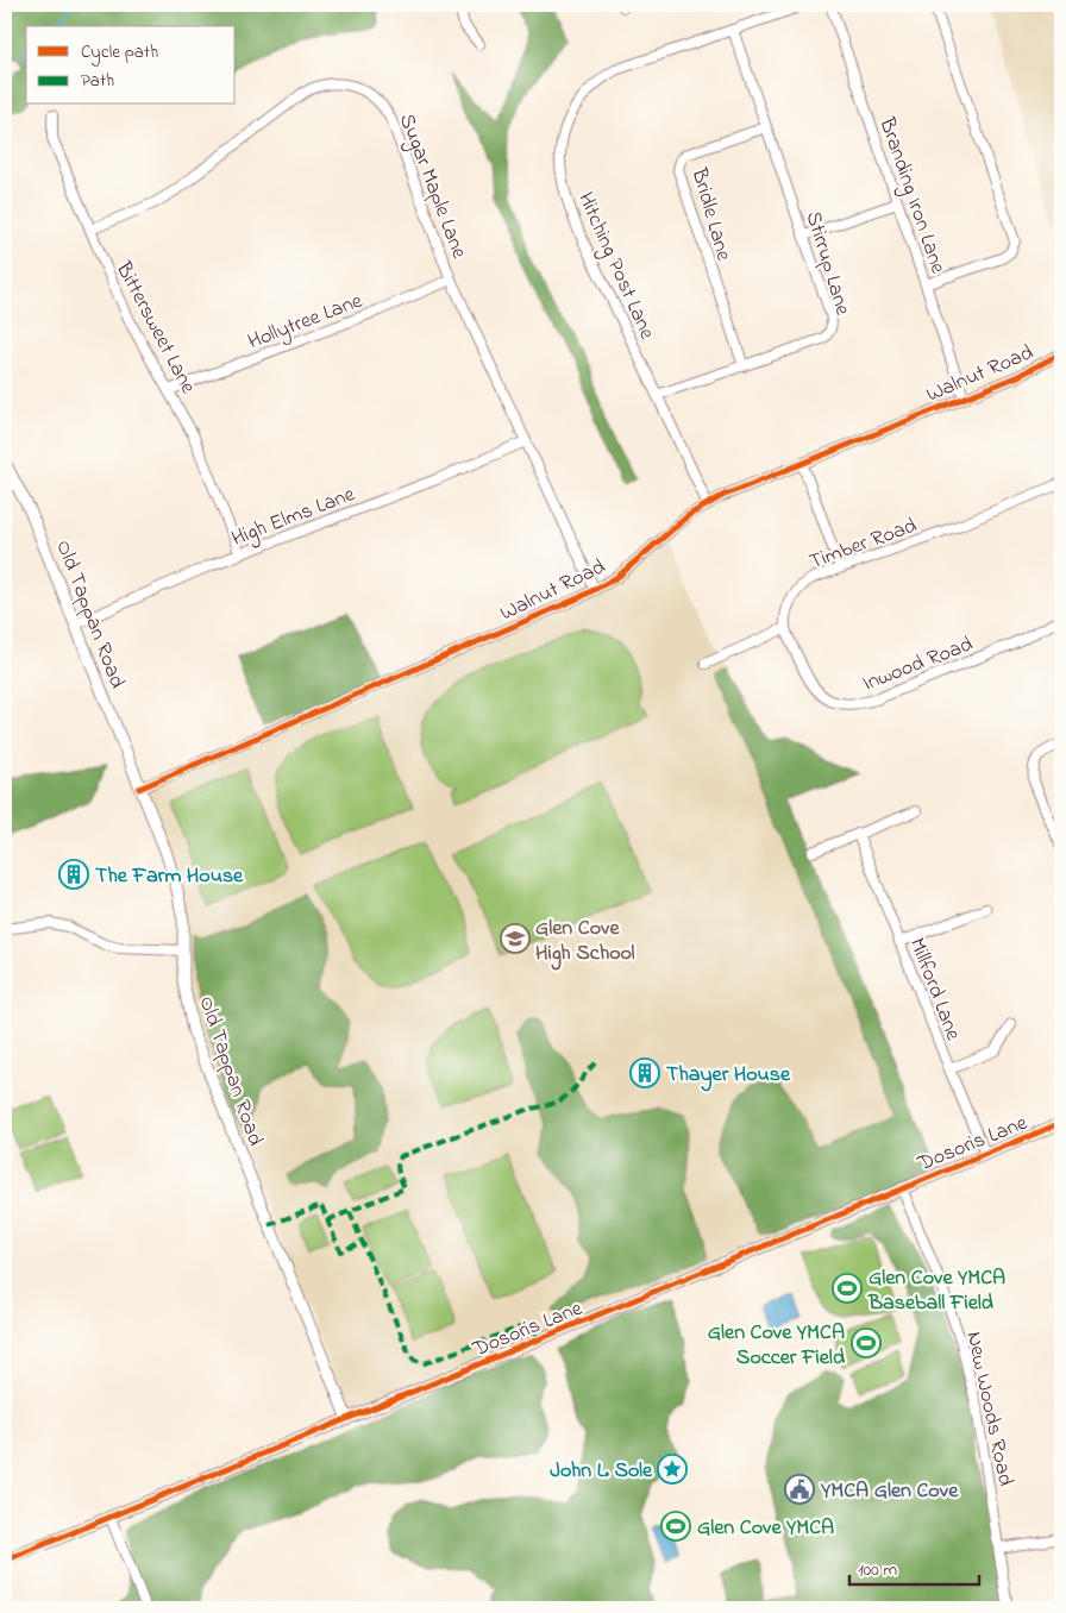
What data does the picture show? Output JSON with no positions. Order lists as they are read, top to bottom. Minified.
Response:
{"streets":{"street":["Sugar Maple Lane","Branding Iron Lane","Bridle Lane","Stirrup Lane","Hitching Post Lane","Hollytree Lane","Bittersweet Lane","Walnut Road","High Elms Lane","Timber Road","Old Tappan Road","Inwood Road","Millford Lane","Dosoris Lane","New Woods Road"]},"crossings":[["Sugar Maple Lane","Hollytree Lane"],["Sugar Maple Lane","Bittersweet Lane"],["Sugar Maple Lane","Walnut Road"],["Sugar Maple Lane","High Elms Lane"],["Branding Iron Lane","Walnut Road"],["Bridle Lane","Stirrup Lane"],["Stirrup Lane","Hitching Post Lane"],["Hitching Post Lane","Walnut Road"],["Hollytree Lane","Bittersweet Lane"],["Bittersweet Lane","High Elms Lane"],["Walnut Road","Old Tappan Road"],["High Elms Lane","Old Tappan Road"],["Timber Road","Inwood Road"],["Old Tappan Road","Dosoris Lane"],["Millford Lane","Dosoris Lane"],["Dosoris Lane","New Woods Road"]],"places":{"building":["The Farm House","Thayer House"],"school or university":["Glen Cove High School"],"sports":["Glen Cove YMCA Baseball Field","Glen Cove YMCA Soccer Field","Glen Cove YMCA"],"place":["John L. Sole"],"public building":["YMCA Glen Cove"]},"legend":["Cycle path","Path"],"scale_bar":"100 m"}
